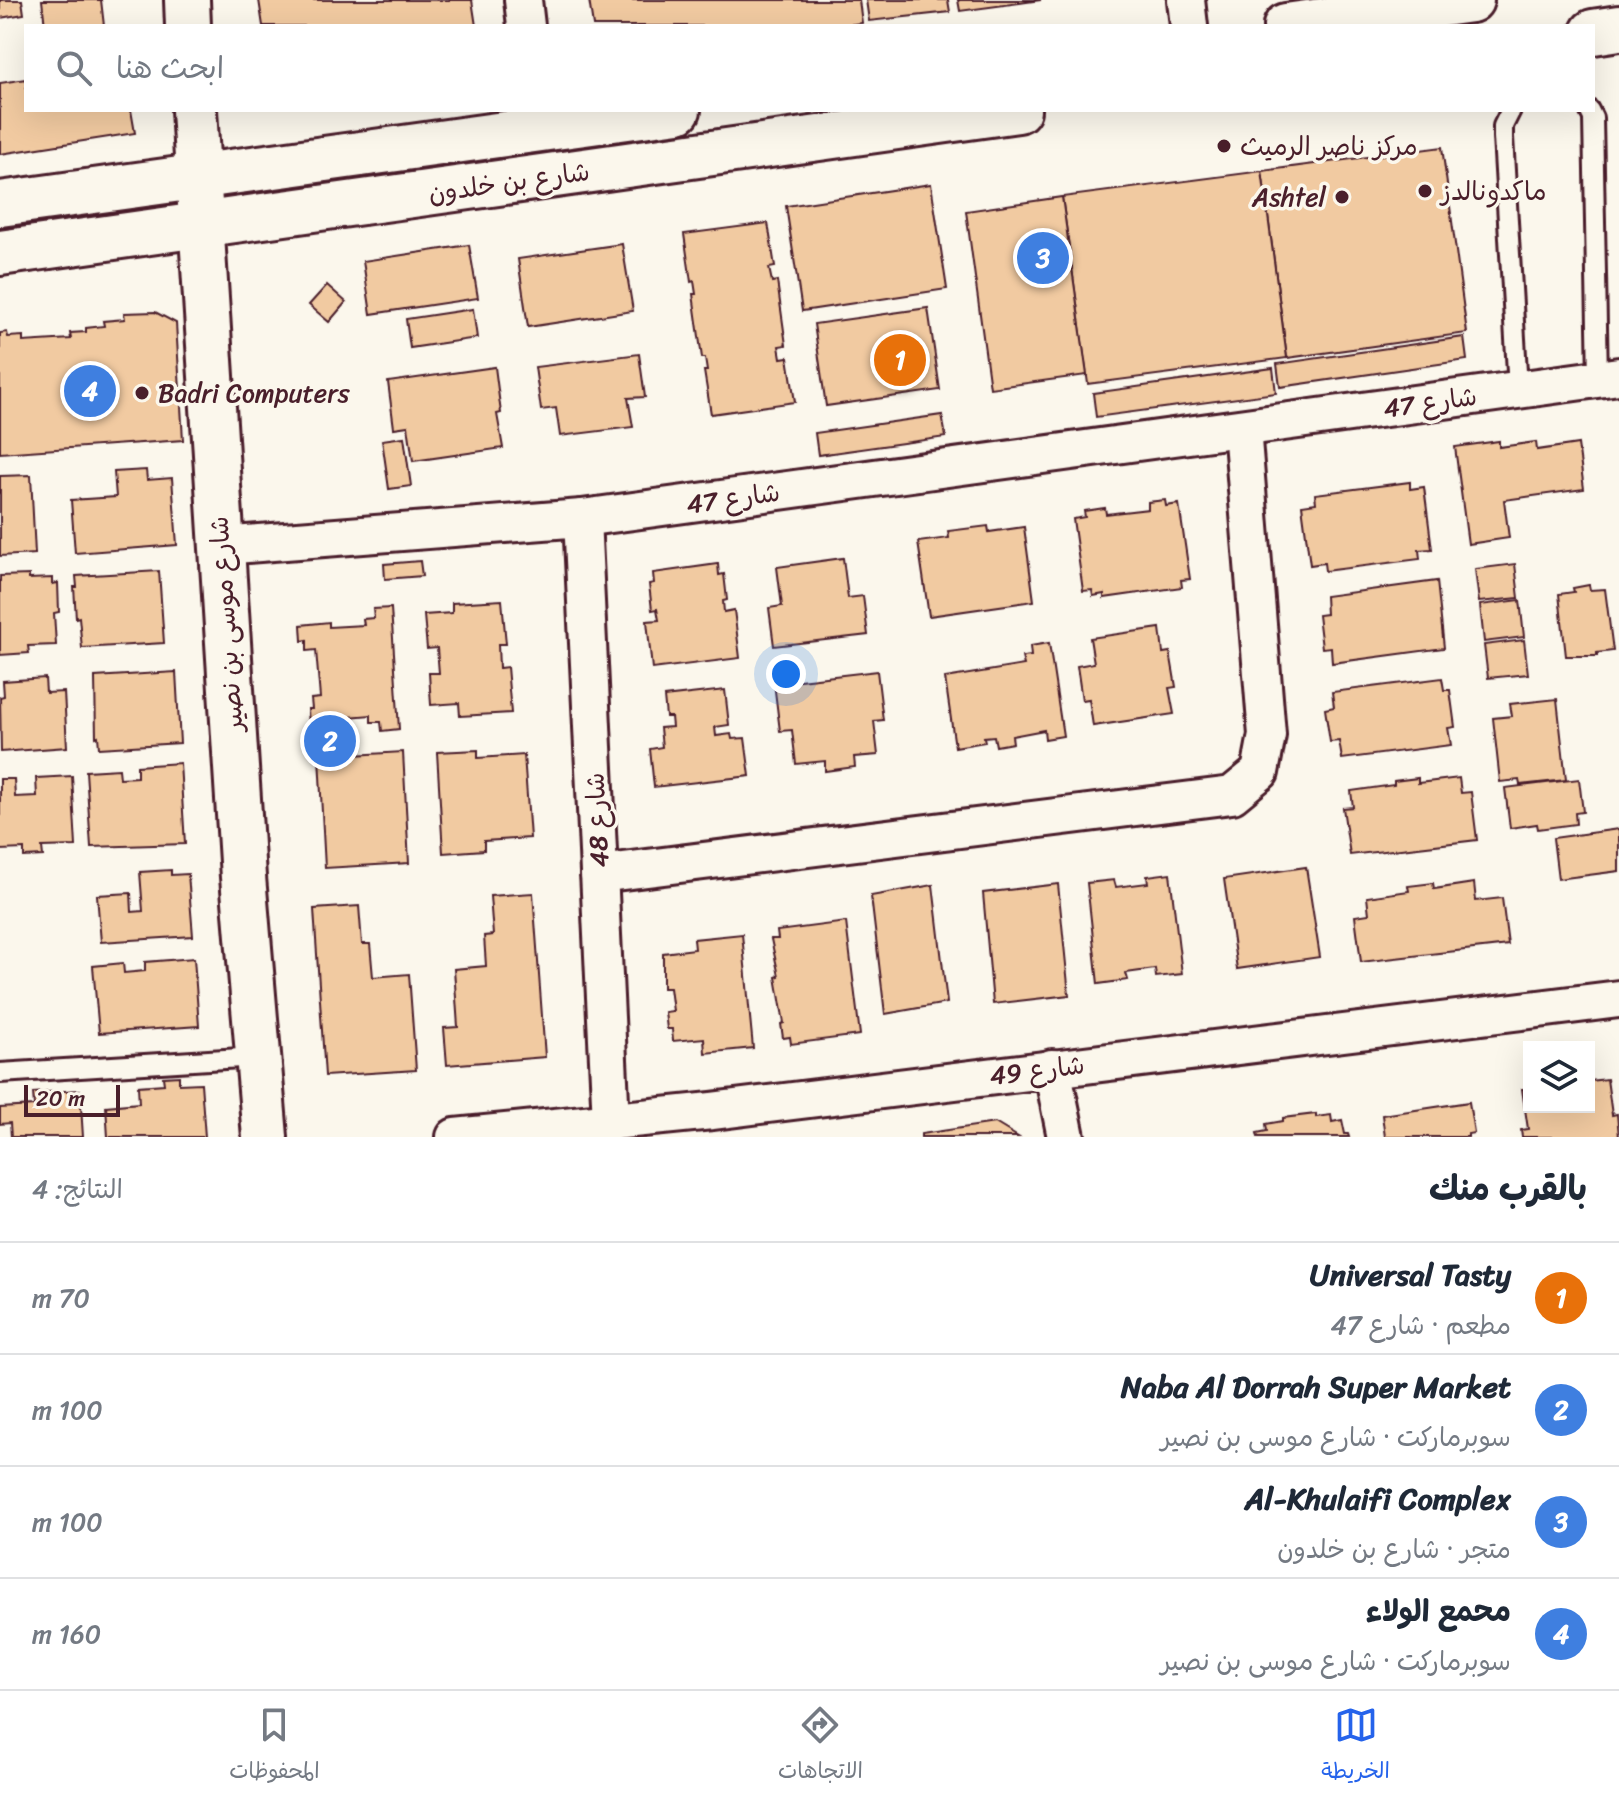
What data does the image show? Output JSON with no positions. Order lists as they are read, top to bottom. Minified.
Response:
{"streets":{"street":["شارع بن خلدون","شارع 47","شارع موسى بن نصير","شارع 48","شارع 49"]},"crossings":[["شارع بن خلدون","شارع موسى بن نصير"],["شارع 47","شارع موسى بن نصير"],["شارع 47","شارع 48"],["شارع 48","شارع 49"]],"places":["مركز ناصر الرميث","ماكدونالدز","Ashtel","Badri Computers"],"scale_bar":"20 m","page":{"search":"ابحث هنا","pins":["3","1","4","2"],"scale":"20 m","heading":["بالقرب منك","النتائج: 4"],"list":[{"mark":"1","name":"Universal Tasty","note":"مطعم · شارع 47","value":"70 m"},{"mark":"2","name":"Naba Al Dorrah Super Market","note":"سوبرماركت · شارع موسى بن نصير","value":"100 m"},{"mark":"3","name":"Al-Khulaifi Complex","note":"متجر · شارع بن خلدون","value":"100 m"},{"mark":"4","name":"محمع الولاء","note":"سوبرماركت · شارع موسى بن نصير","value":"160 m"}],"nav":["الخريطة","الاتجاهات","المحفوظات"]}}
